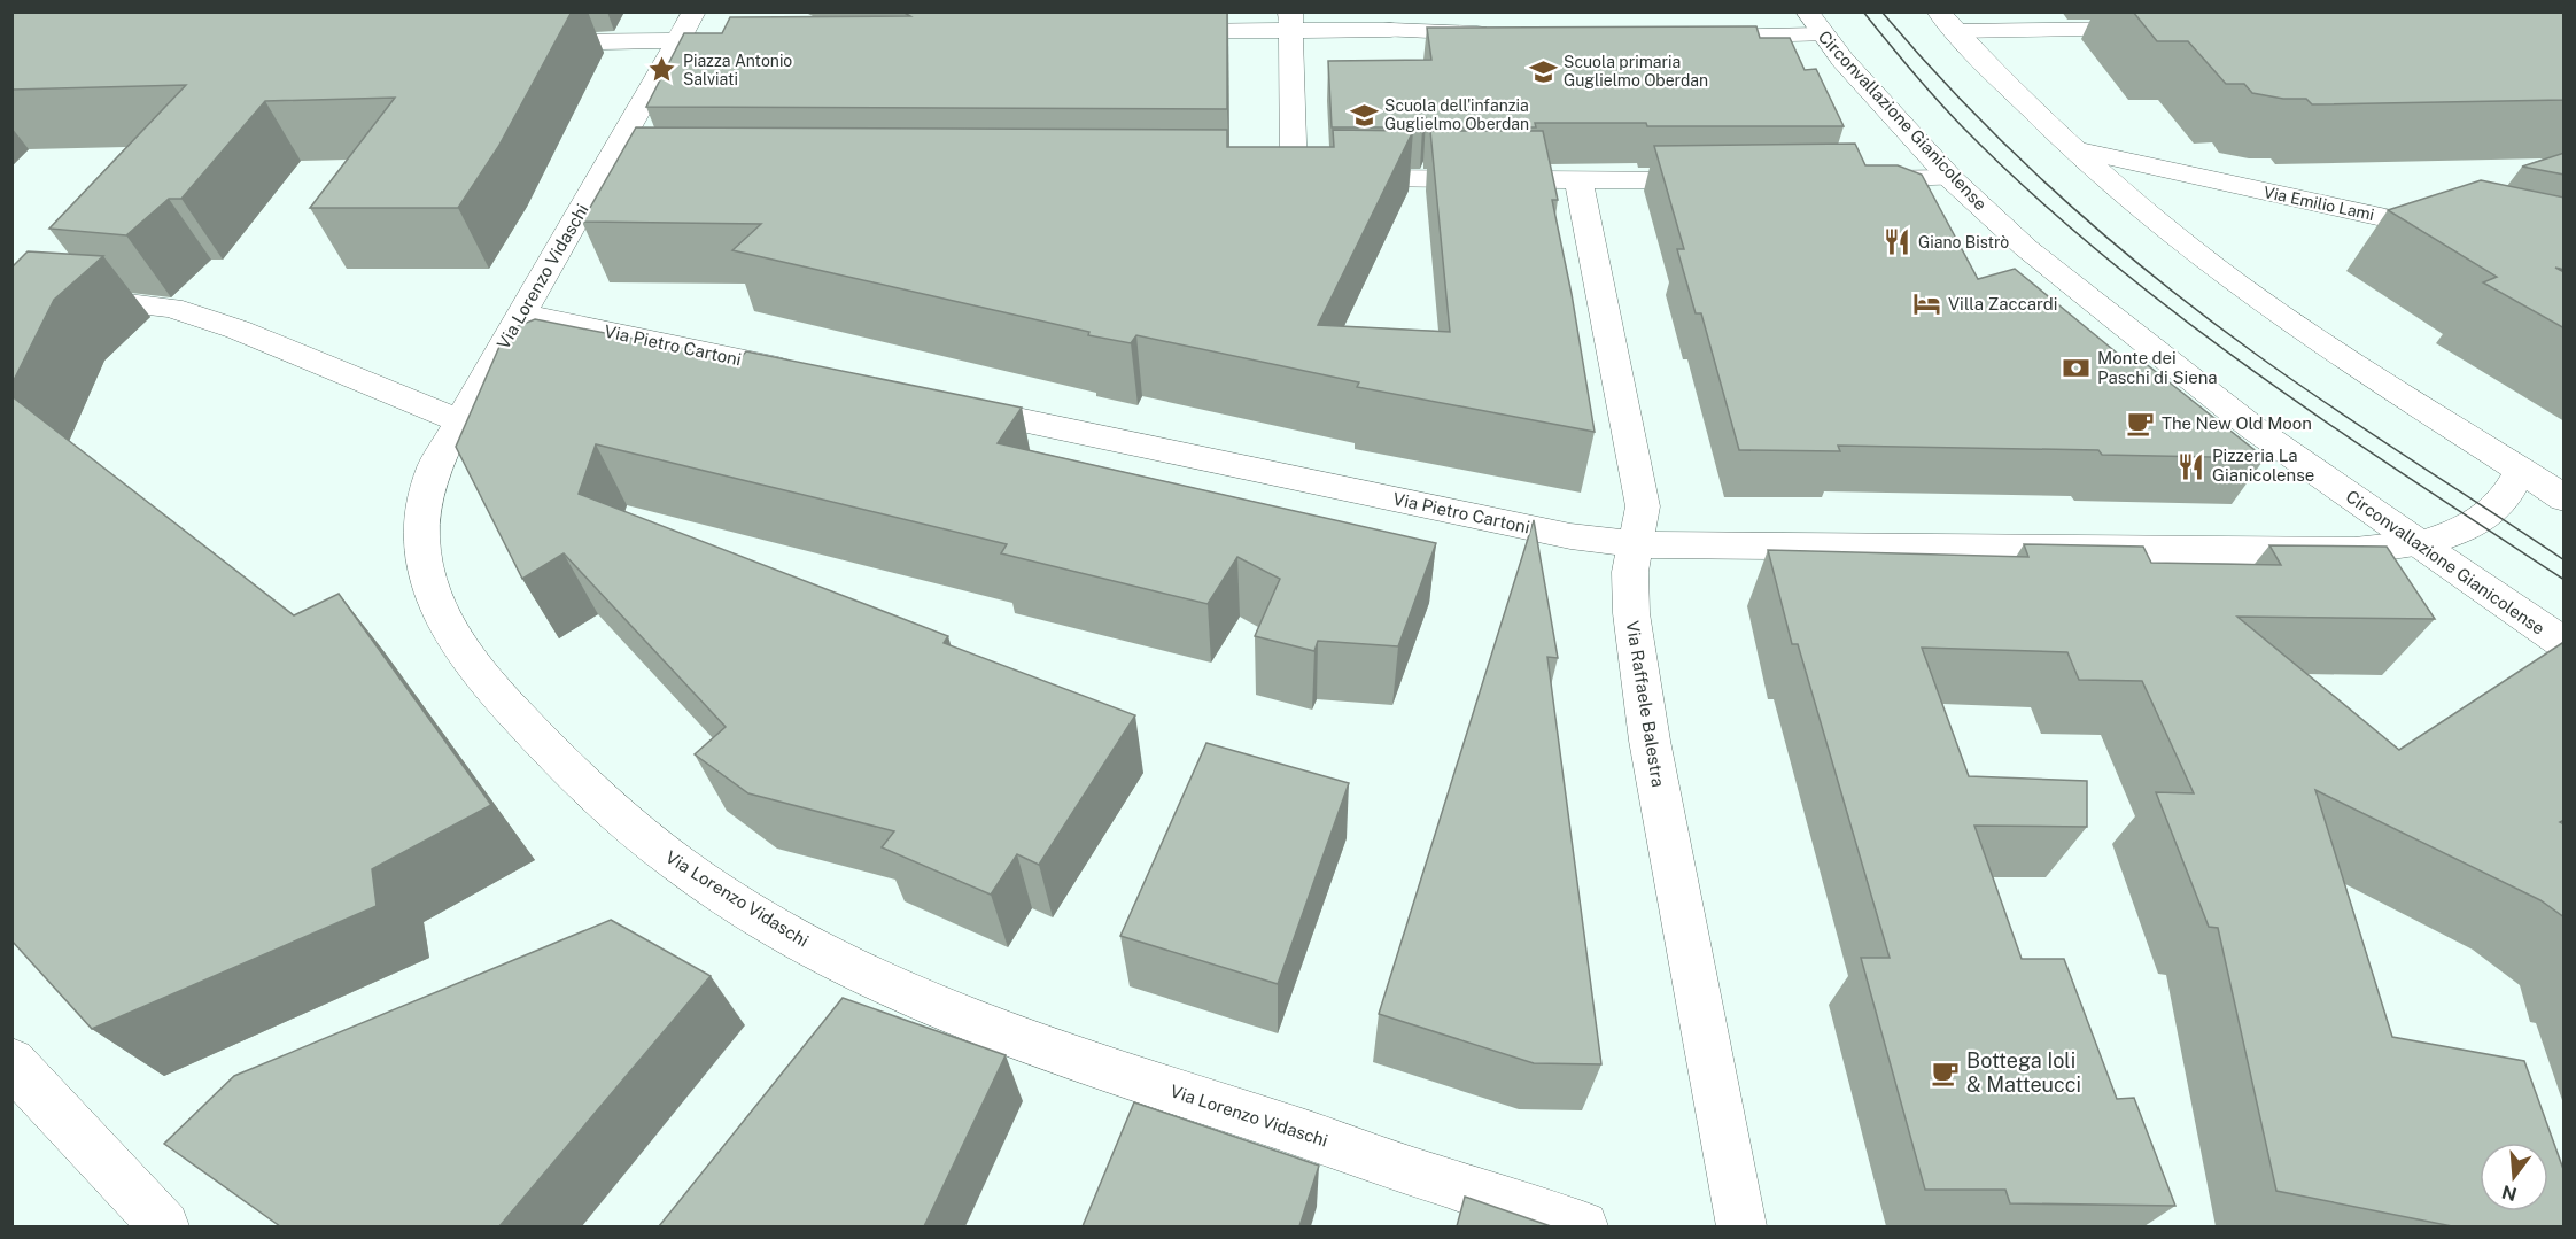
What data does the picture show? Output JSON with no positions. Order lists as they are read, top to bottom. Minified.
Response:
{"streets":{"street":["Circonvallazione Gianicolense","Via Emilio Lami","Via Lorenzo Vidaschi","Via Pietro Cartoni","Via Raffaele Balestra"]},"crossings":[["Circonvallazione Gianicolense","Via Pietro Cartoni"],["Via Lorenzo Vidaschi","Via Pietro Cartoni"],["Via Pietro Cartoni","Via Raffaele Balestra"]],"places":{"place":["Piazza Antonio Salviati"],"school or university":["Scuola primaria Guglielmo Oberdan","Scuola dell'infanzia Guglielmo Oberdan"],"restaurant":["Giano Bistrò","Pizzeria La Gianicolense"],"hotel":["Villa Zaccardi"],"bank":["Monte dei Paschi di Siena"],"cafe":["The New Old Moon","Bottega Ioli & Matteucci"]},"north":"bottom"}
